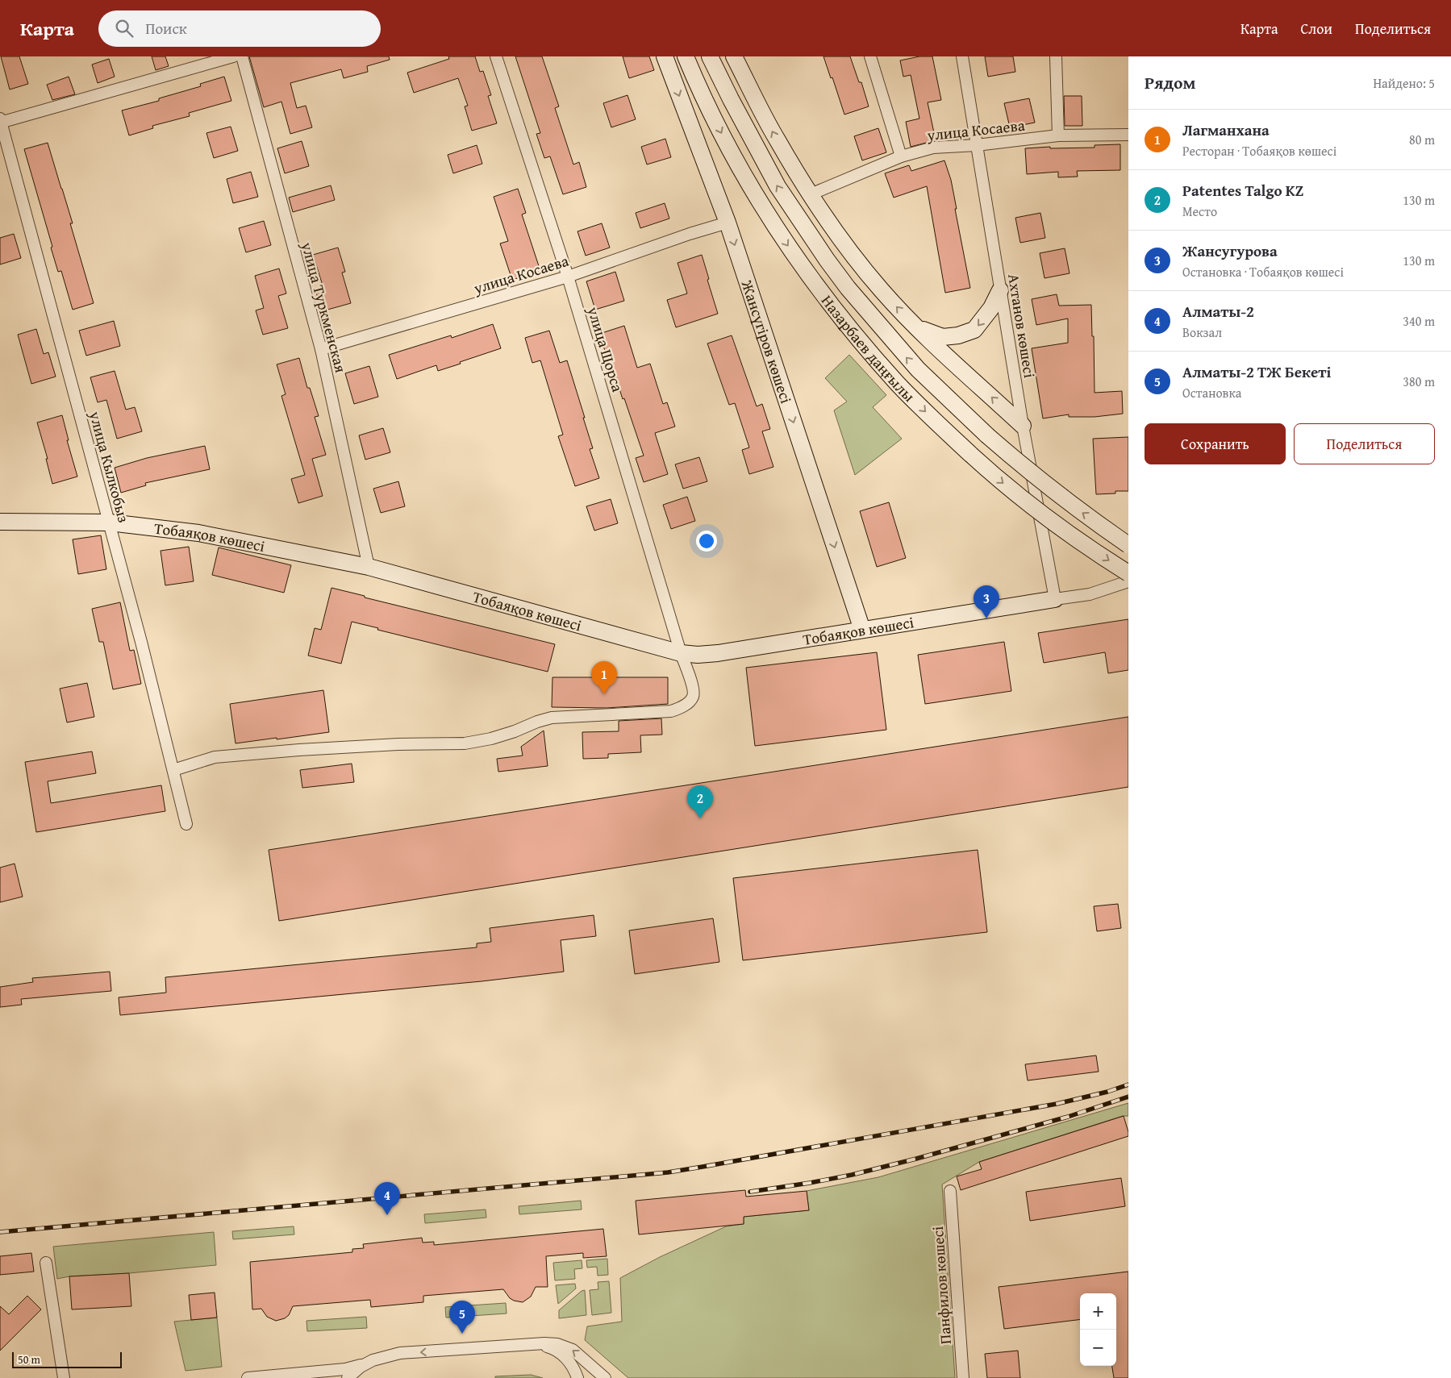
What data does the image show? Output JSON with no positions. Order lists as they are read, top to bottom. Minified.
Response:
{"streets":{"street":["улица Косаева","улица Туркменская","Ахтанов көшесі","Жансүгіров көшесі","Назарбаев даңғылы","улица Щорса","улица Кылкобыз","Тобаяқов көшесі","Панфилов көшесі"]},"crossings":[["улица Косаева","улица Туркменская"],["улица Косаева","Ахтанов көшесі"],["улица Косаева","Жансүгіров көшесі"],["улица Косаева","улица Щорса"],["улица Туркменская","Тобаяқов көшесі"],["Ахтанов көшесі","Тобаяқов көшесі"],["Жансүгіров көшесі","Тобаяқов көшесі"],["улица Щорса","улица Кылкобыз"],["улица Щорса","Тобаяқов көшесі"],["улица Кылкобыз","Тобаяқов көшесі"]],"scale_bar":"50 m","page":{"header":"Карта","search":"Поиск","nav":["Карта","Слои","Поделиться"],"heading":["Рядом","Найдено: 5"],"list":[{"mark":"1","name":"Лагманхана","note":"Ресторан · Тобаяқов көшесі","value":"80 m"},{"mark":"2","name":"Patentes Talgo KZ","note":"Место","value":"130 m"},{"mark":"3","name":"Жансугурова","note":"Остановка · Тобаяқов көшесі","value":"130 m"},{"mark":"4","name":"Алматы-2","note":"Вокзал","value":"340 m"},{"mark":"5","name":"Алматы-2 ТЖ Бекеті","note":"Остановка","value":"380 m"}],"buttons":["Сохранить","Поделиться"],"pins":["3","1","2","4","5"],"map_buttons":["+","−"],"scale":"50 m"}}
